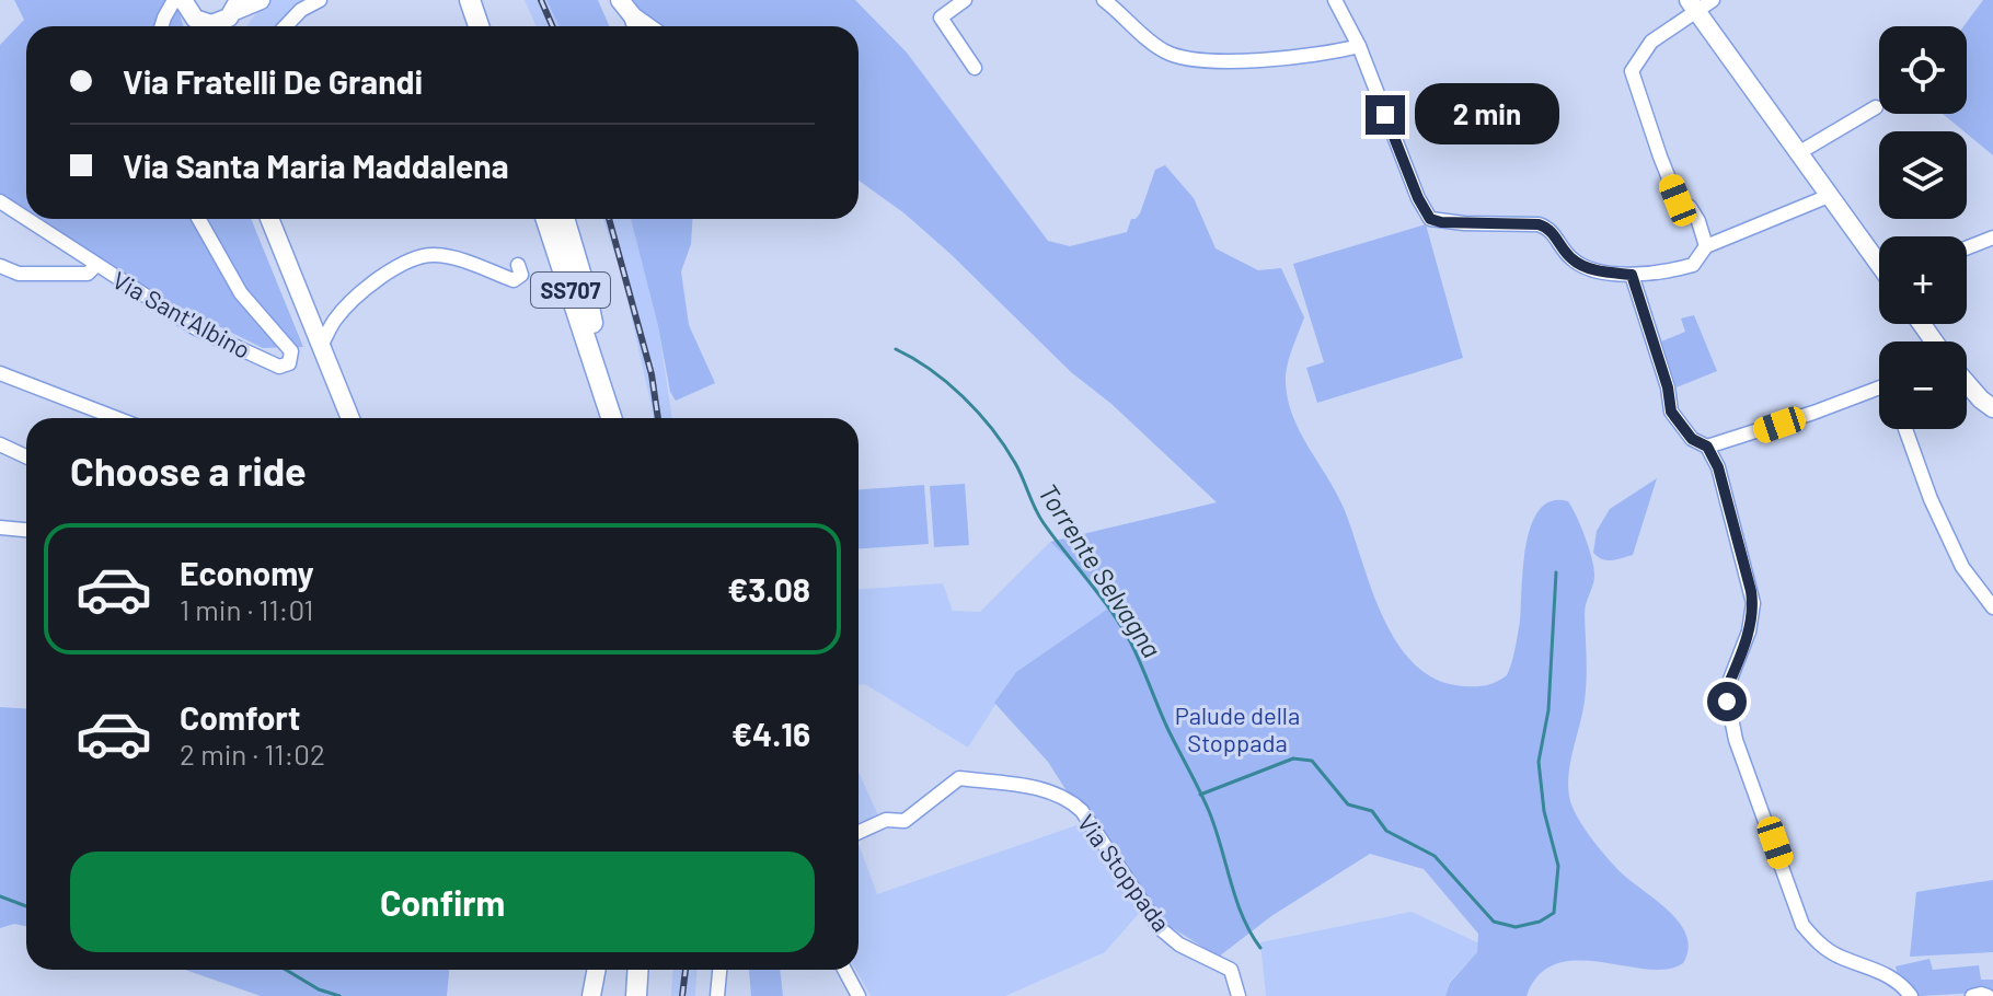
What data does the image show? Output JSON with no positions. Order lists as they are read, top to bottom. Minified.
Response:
{"streets":{"highway":["SS707"],"street":["Via Sant'Albino","Via Stoppada"]},"water":["Torrente Selvagna"],"parks":["Palude della Stoppada"],"page":{"map_buttons":["+","−"],"banner":["Via Fratelli De Grandi","Via Santa Maria Maddalena"],"bubble":"2 min","heading":"Choose a ride","list":[{"name":"Economy","note":"1 min · 11:01","value":"€3.08"},{"name":"Comfort","note":"2 min · 11:02","value":"€4.16"}],"buttons":"Confirm"}}
